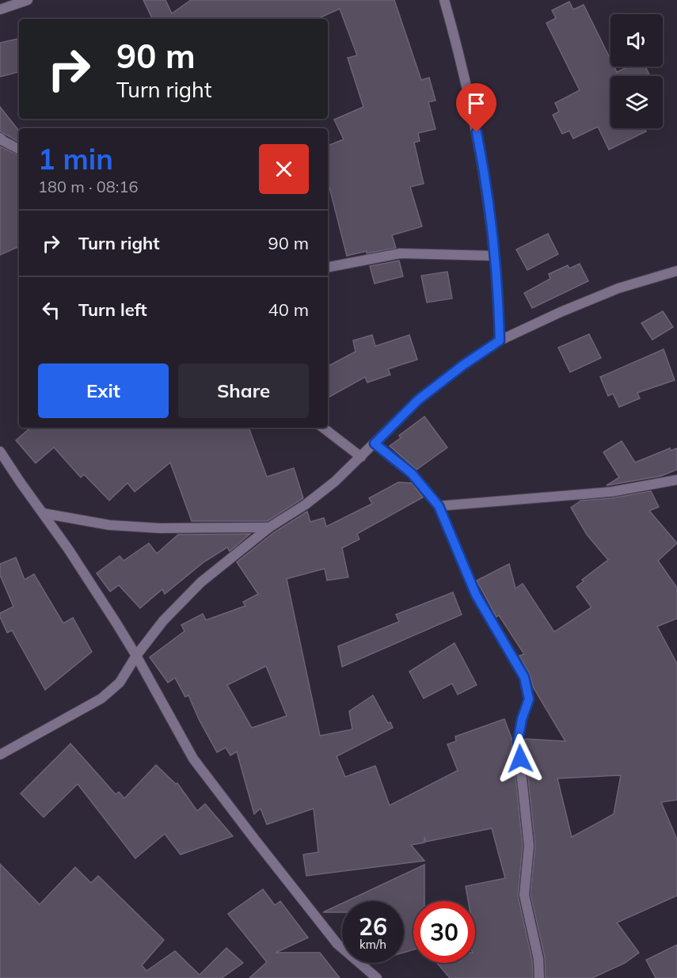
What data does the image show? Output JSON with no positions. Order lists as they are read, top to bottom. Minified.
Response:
{"page":{"turn":["90 m","Turn right"],"heading":["1 min","180 m · 08:16"],"list":[{"name":"Turn right","value":"90 m"},{"name":"Turn left","value":"40 m"}],"buttons":["Exit","Share"],"speed":"26 km/h","limit":"30"}}
